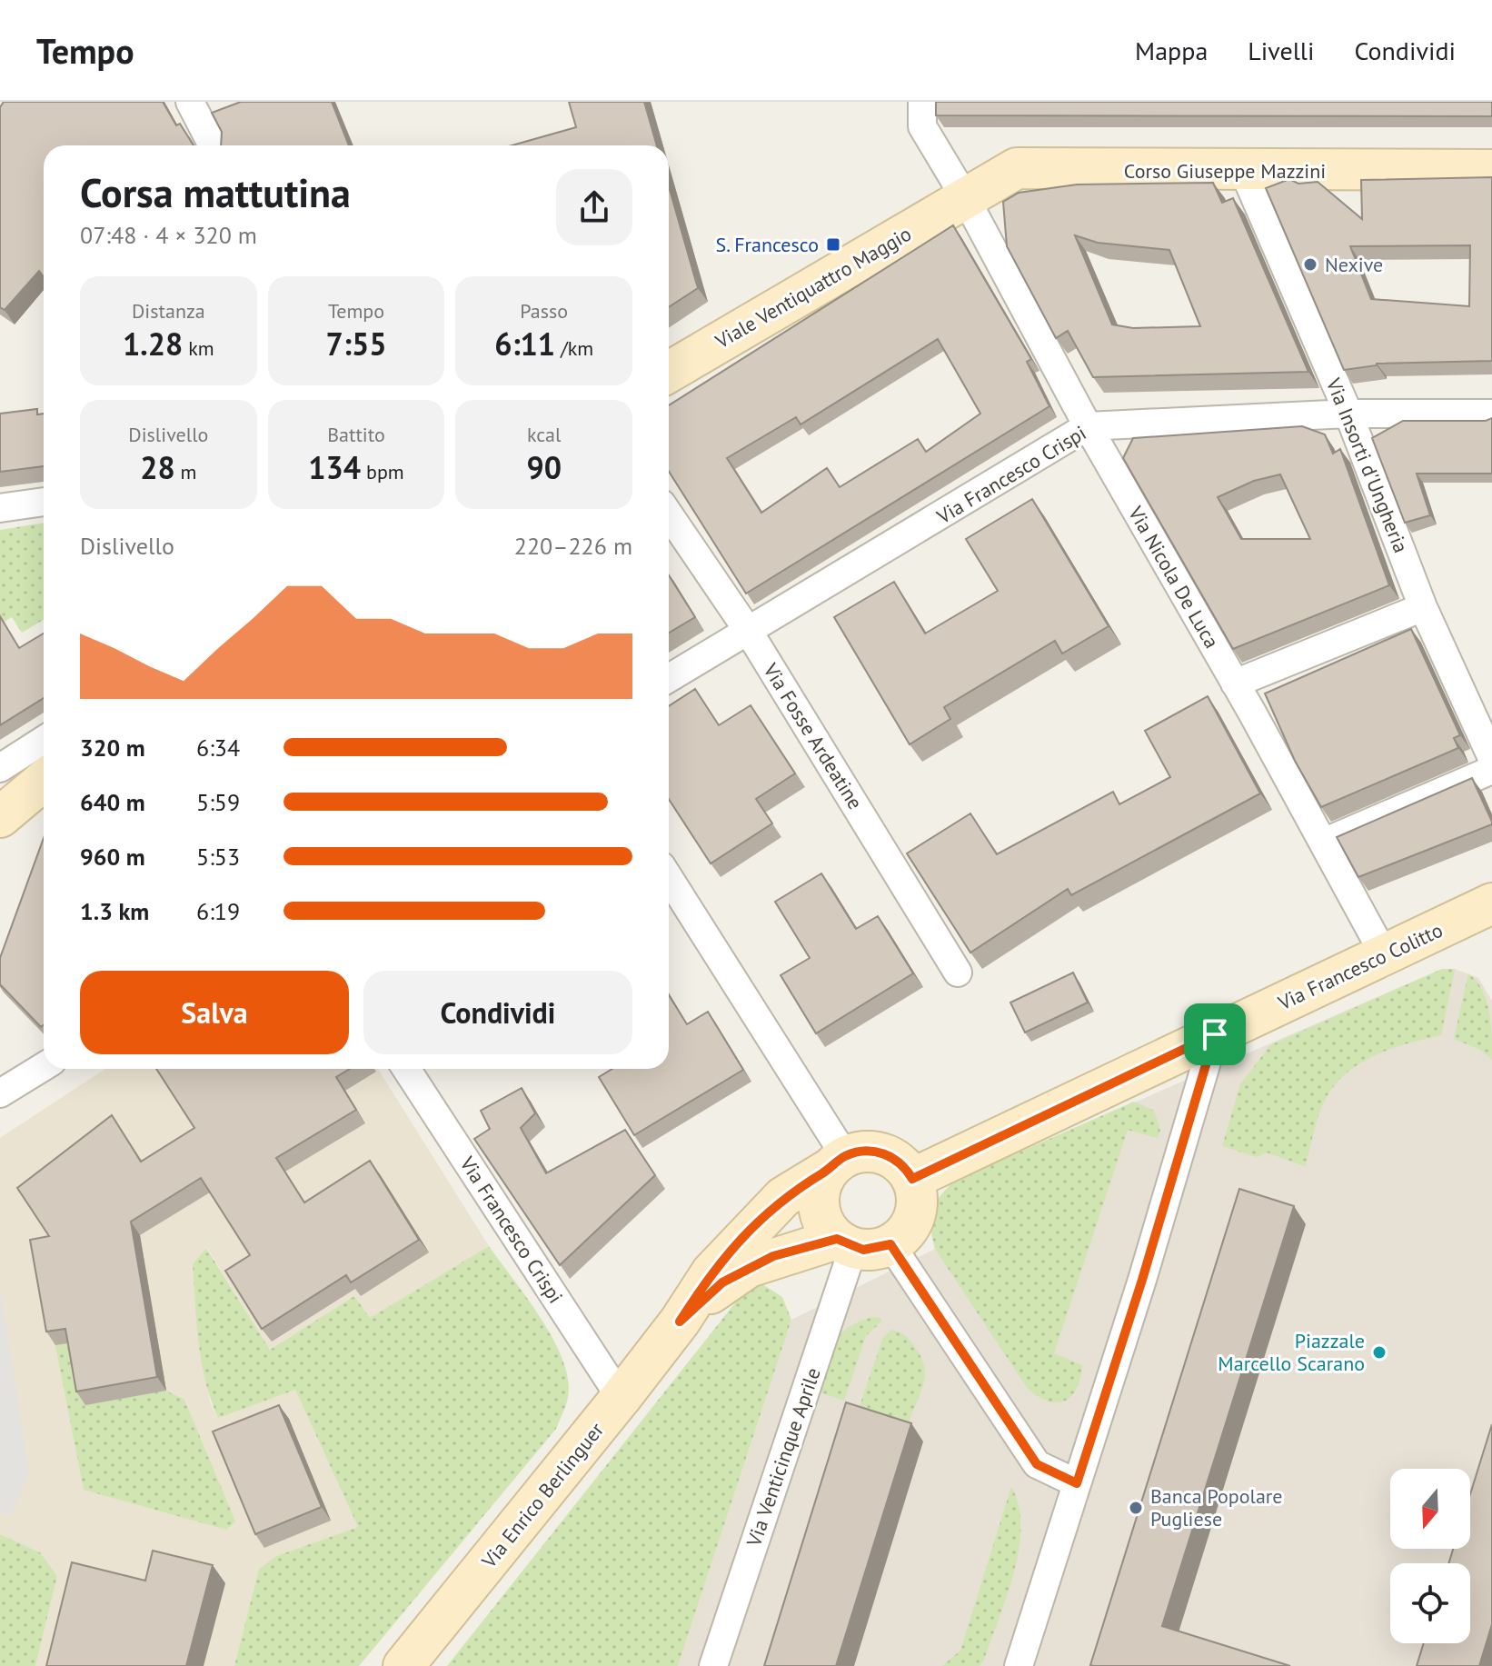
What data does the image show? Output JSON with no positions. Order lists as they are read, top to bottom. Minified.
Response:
{"streets":{"main road":["Corso Giuseppe Mazzini","Viale Ventiquattro Maggio","Via Francesco Colitto","Via Enrico Berlinguer"],"street":["Via Insorti d'Ungheria","Via Francesco Crispi","Via Nicola De Luca","Via Fosse Ardeatine","Via Venticinque Aprile"]},"crossings":[["Corso Giuseppe Mazzini","Viale Ventiquattro Maggio"],["Corso Giuseppe Mazzini","Via Insorti d'Ungheria"],["Corso Giuseppe Mazzini","Via Nicola De Luca"],["Viale Ventiquattro Maggio","Via Nicola De Luca"],["Via Insorti d'Ungheria","Via Francesco Crispi"],["Via Francesco Crispi","Via Nicola De Luca"],["Via Francesco Crispi","Via Fosse Ardeatine"],["Via Francesco Crispi","Via Enrico Berlinguer"],["Via Nicola De Luca","Via Francesco Colitto"],["Via Francesco Colitto","Via Venticinque Aprile"],["Via Francesco Colitto","Via Enrico Berlinguer"],["Via Venticinque Aprile","Via Enrico Berlinguer"]],"places":{"transit":["S. Francesco"],"other":["Nexive","Piazzale Marcello Scarano","Banca Popolare Pugliese"]},"north":"bottom","page":{"header":"Tempo","nav":["Mappa","Livelli","Condividi"],"heading":["Corsa mattutina","07:48 · 4 × 320 m"],"stats":[["Distanza","1.28 km"],["Tempo","7:55"],["Passo","6:11 /km"],["Dislivello","28 m"],["Battito","134 bpm"],["kcal","90"]],"chart":["Dislivello","220–226 m"],"list":[{"name":"320 m","note":"6:34"},{"name":"640 m","note":"5:59"},{"name":"960 m","note":"5:53"},{"name":"1.3 km","note":"6:19"}],"buttons":["Salva","Condividi"]}}
